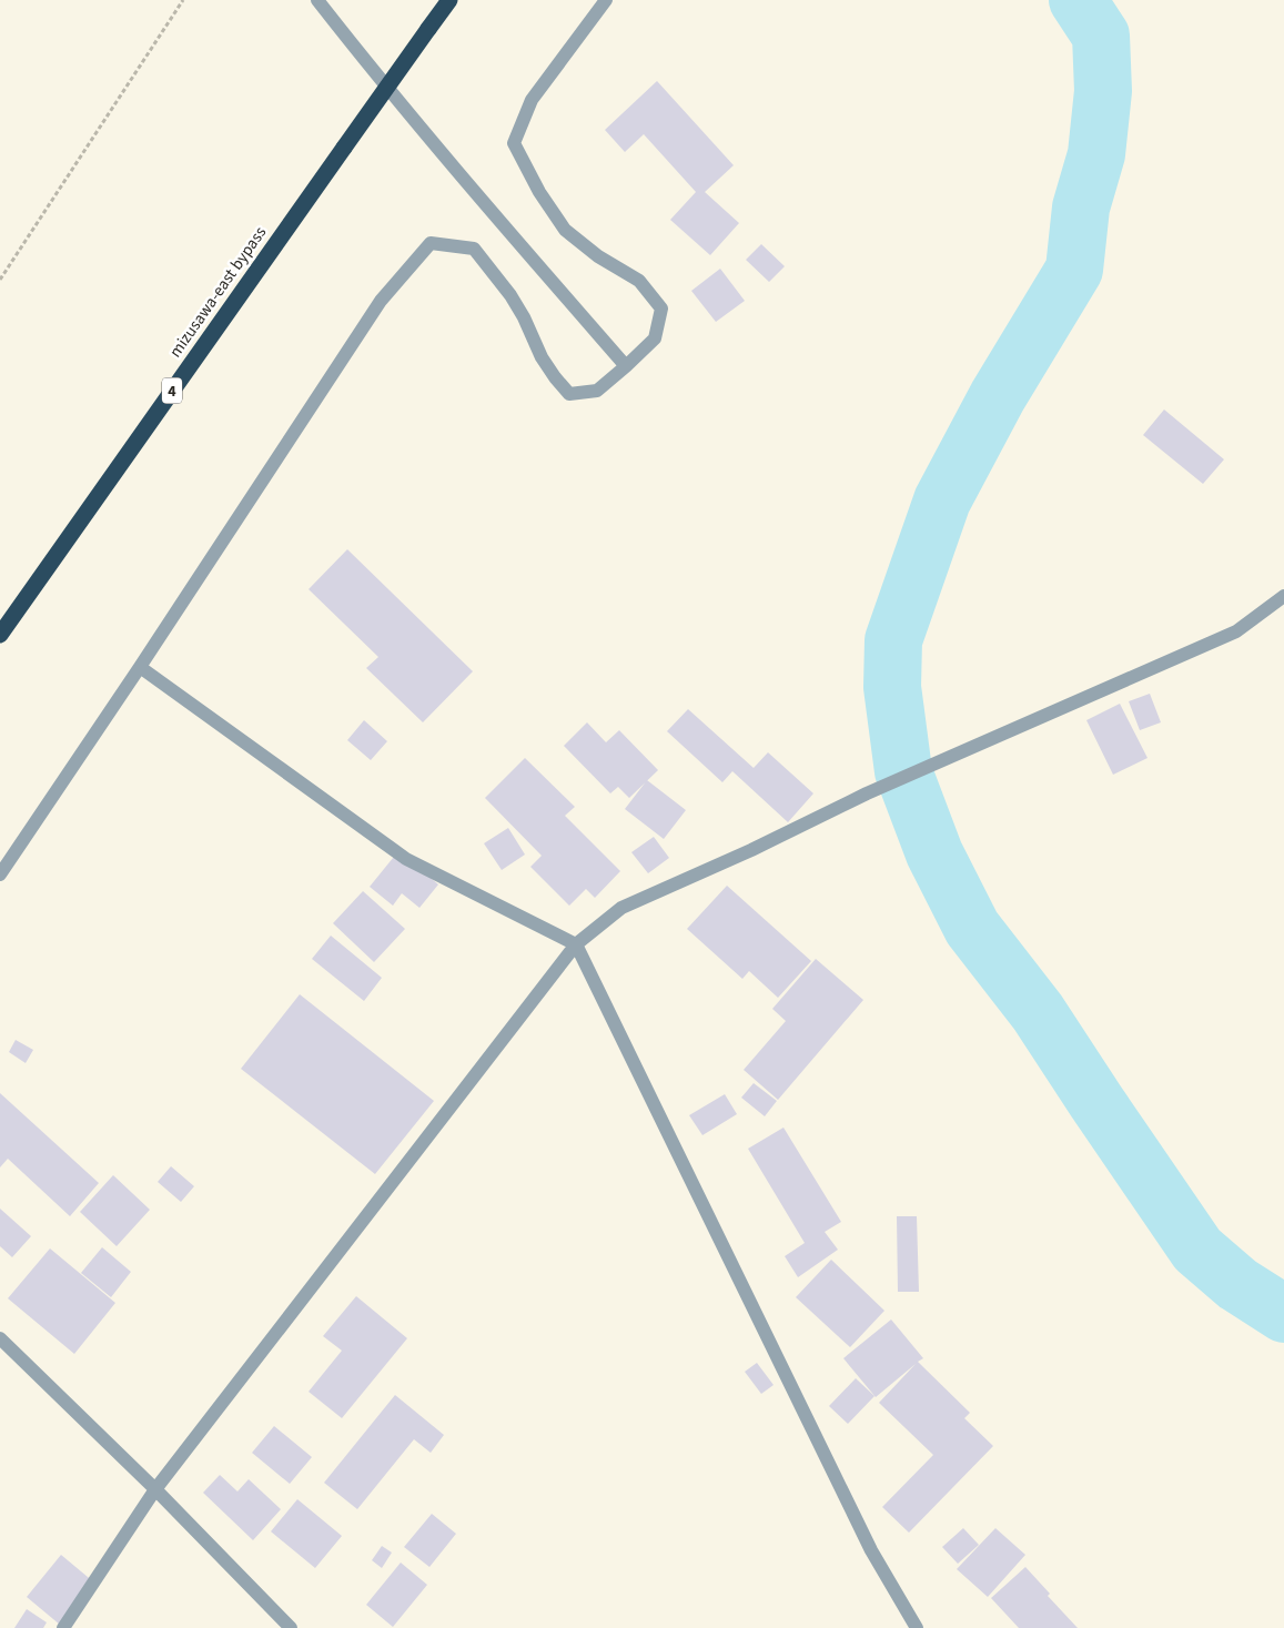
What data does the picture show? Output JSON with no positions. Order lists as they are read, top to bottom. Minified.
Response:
{"streets":{"highway":["mizusawa-east bypass","4"]}}
